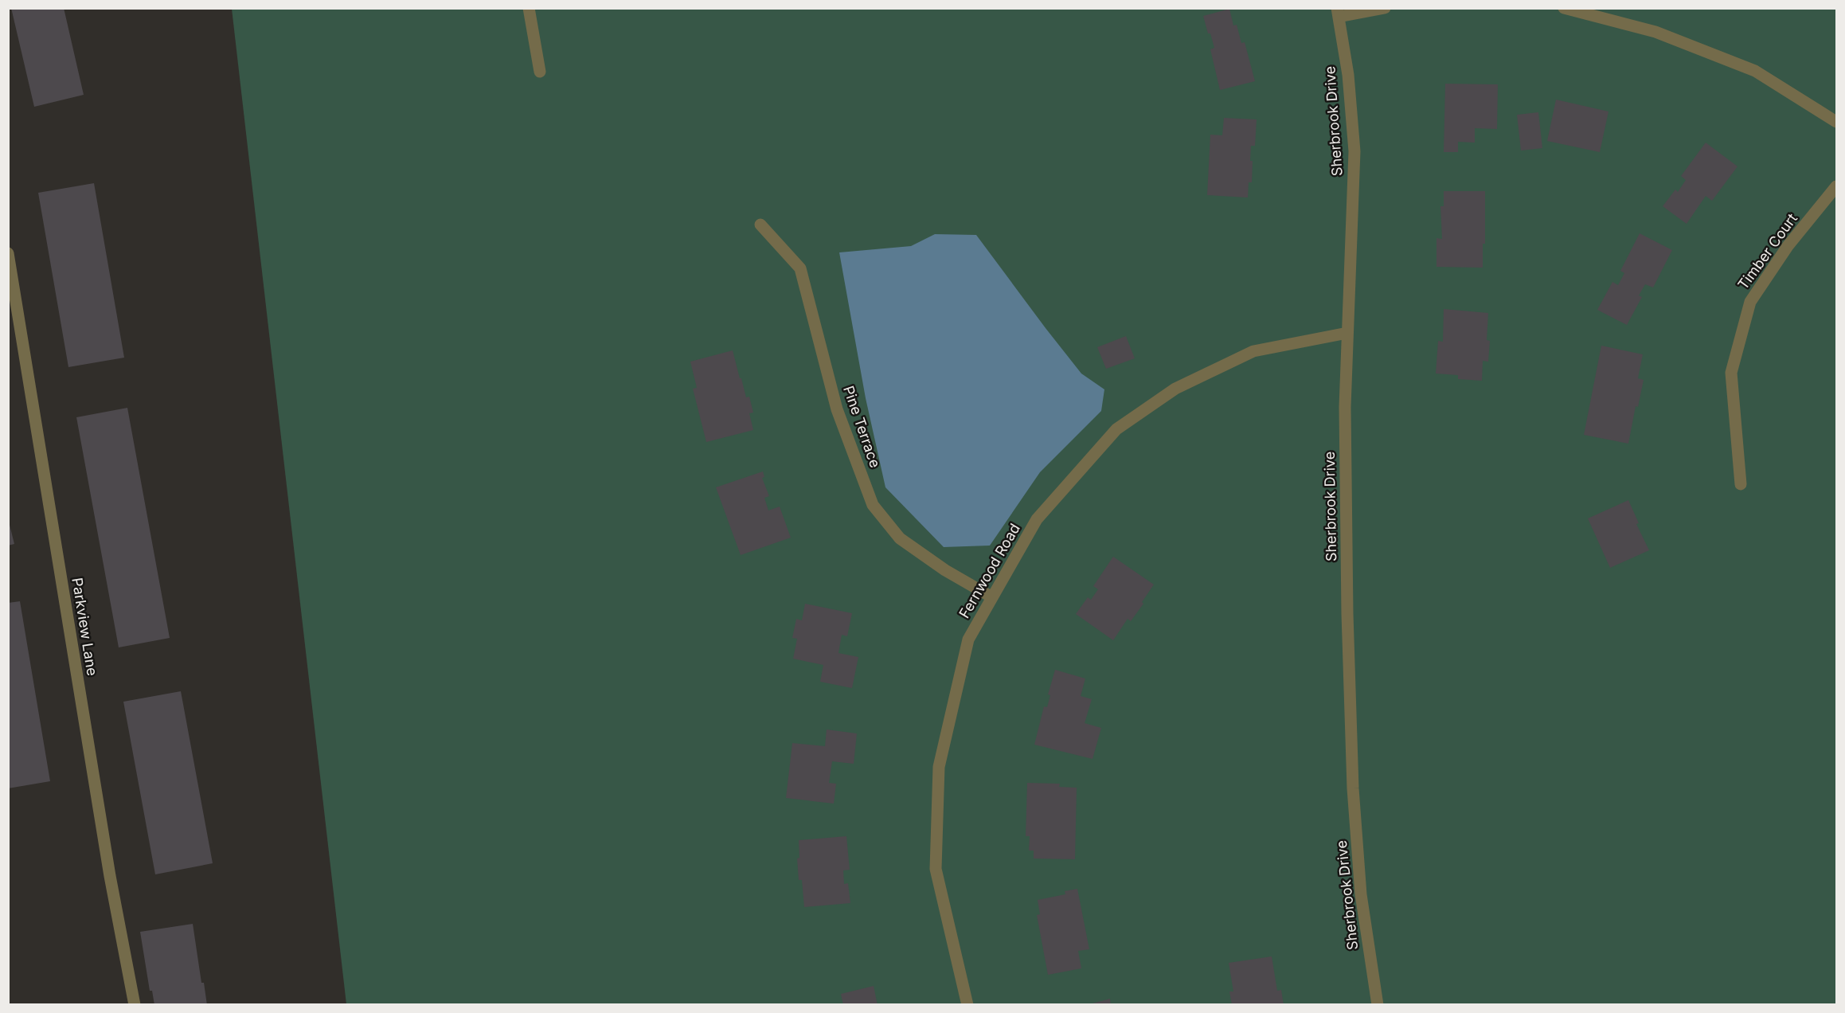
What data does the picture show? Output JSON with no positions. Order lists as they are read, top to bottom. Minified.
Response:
{"streets":{"street":["Sherbrook Drive","Timber Court","Pine Terrace","Fernwood Road","Parkview Lane"]},"crossings":[["Sherbrook Drive","Fernwood Road"],["Pine Terrace","Fernwood Road"]]}
